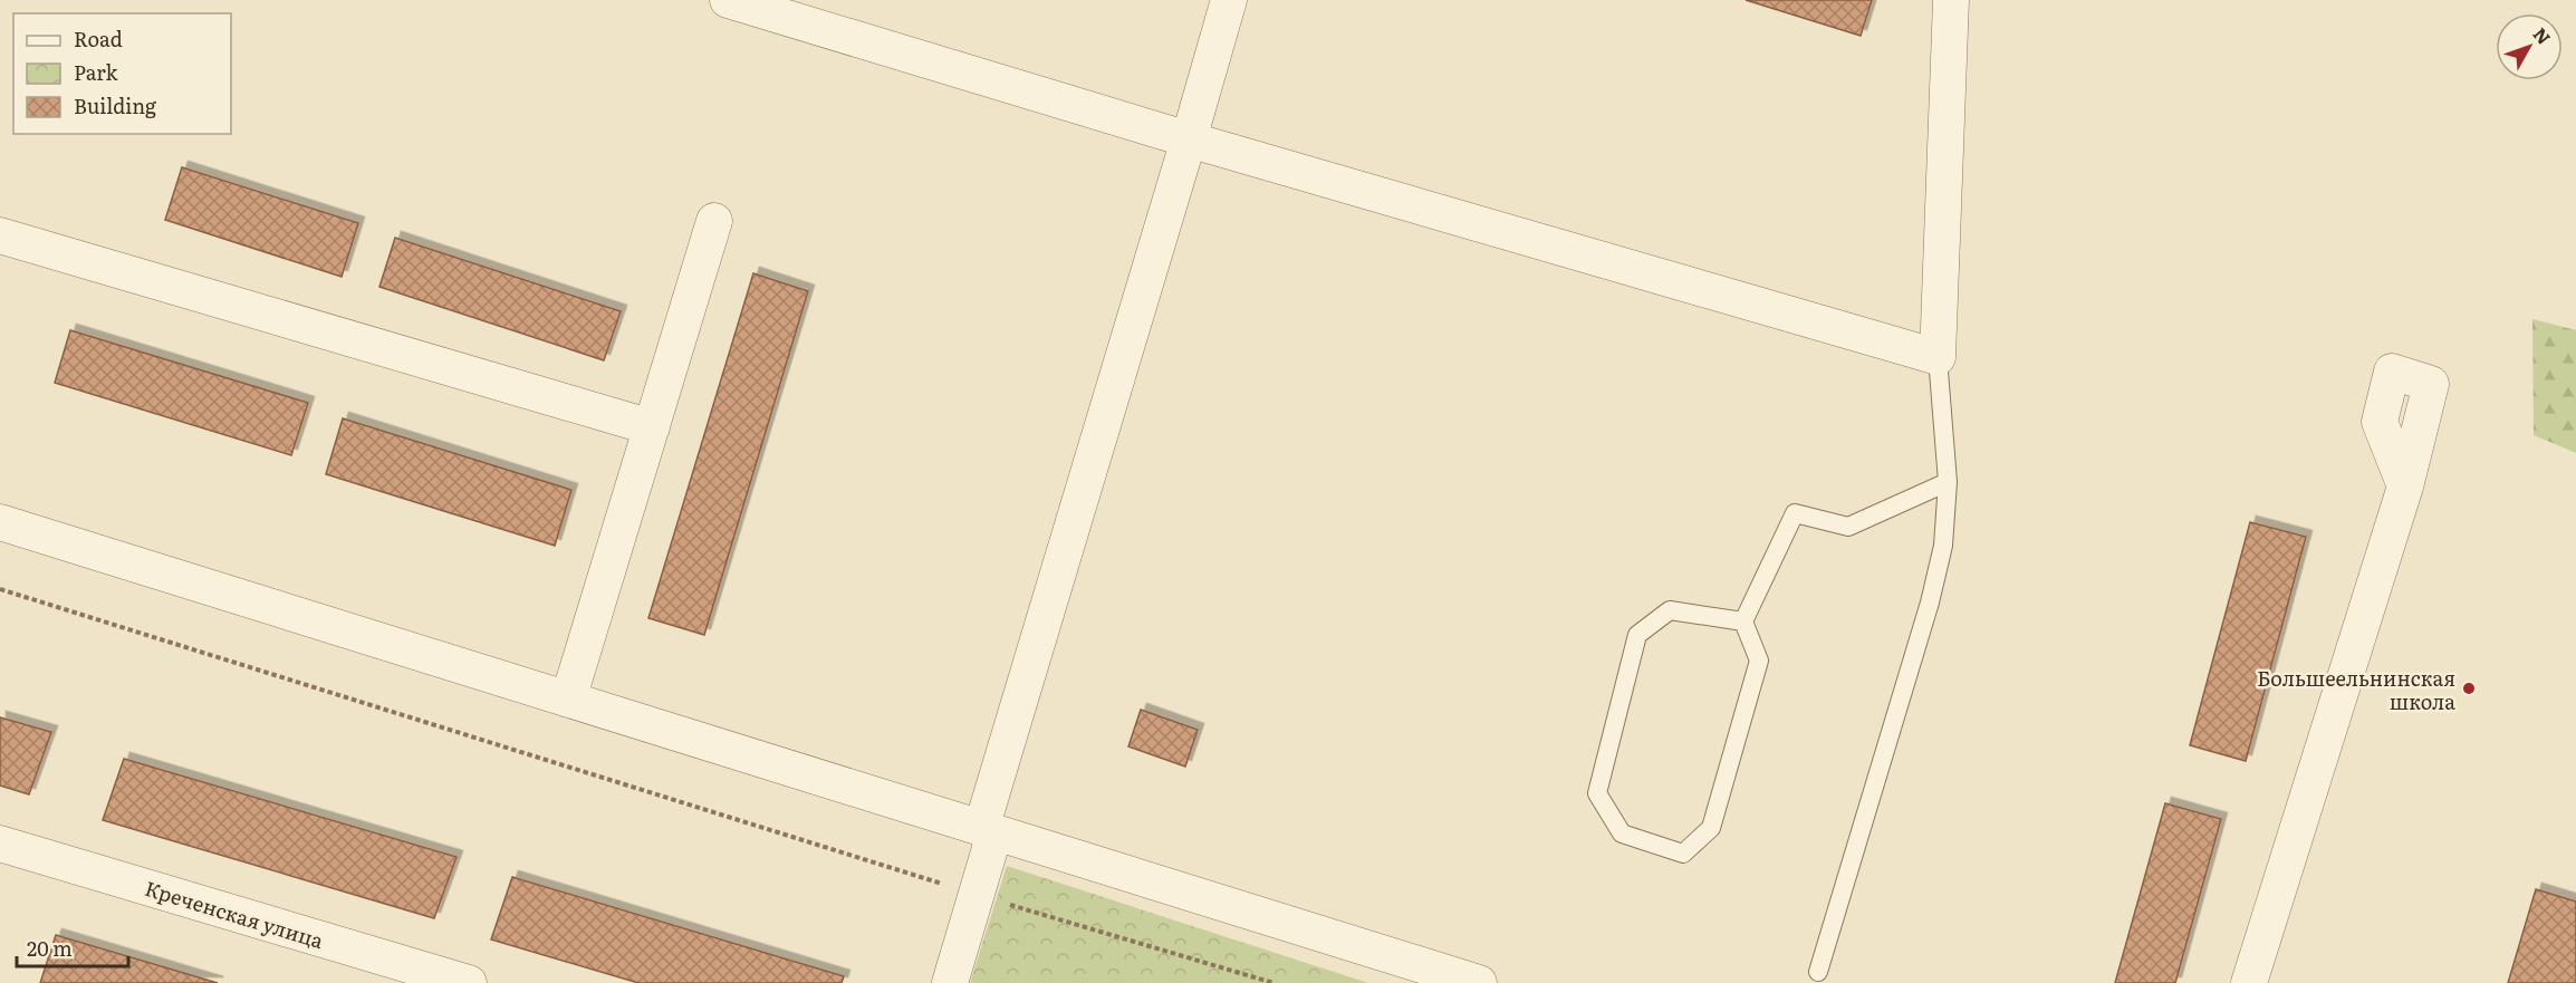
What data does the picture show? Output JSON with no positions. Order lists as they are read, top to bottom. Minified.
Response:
{"streets":{"street":["Креченская улица"]},"places":["Большеельнинская школа"],"legend":["Road","Park","Building"],"scale_bar":"20 m","north":"top right"}
